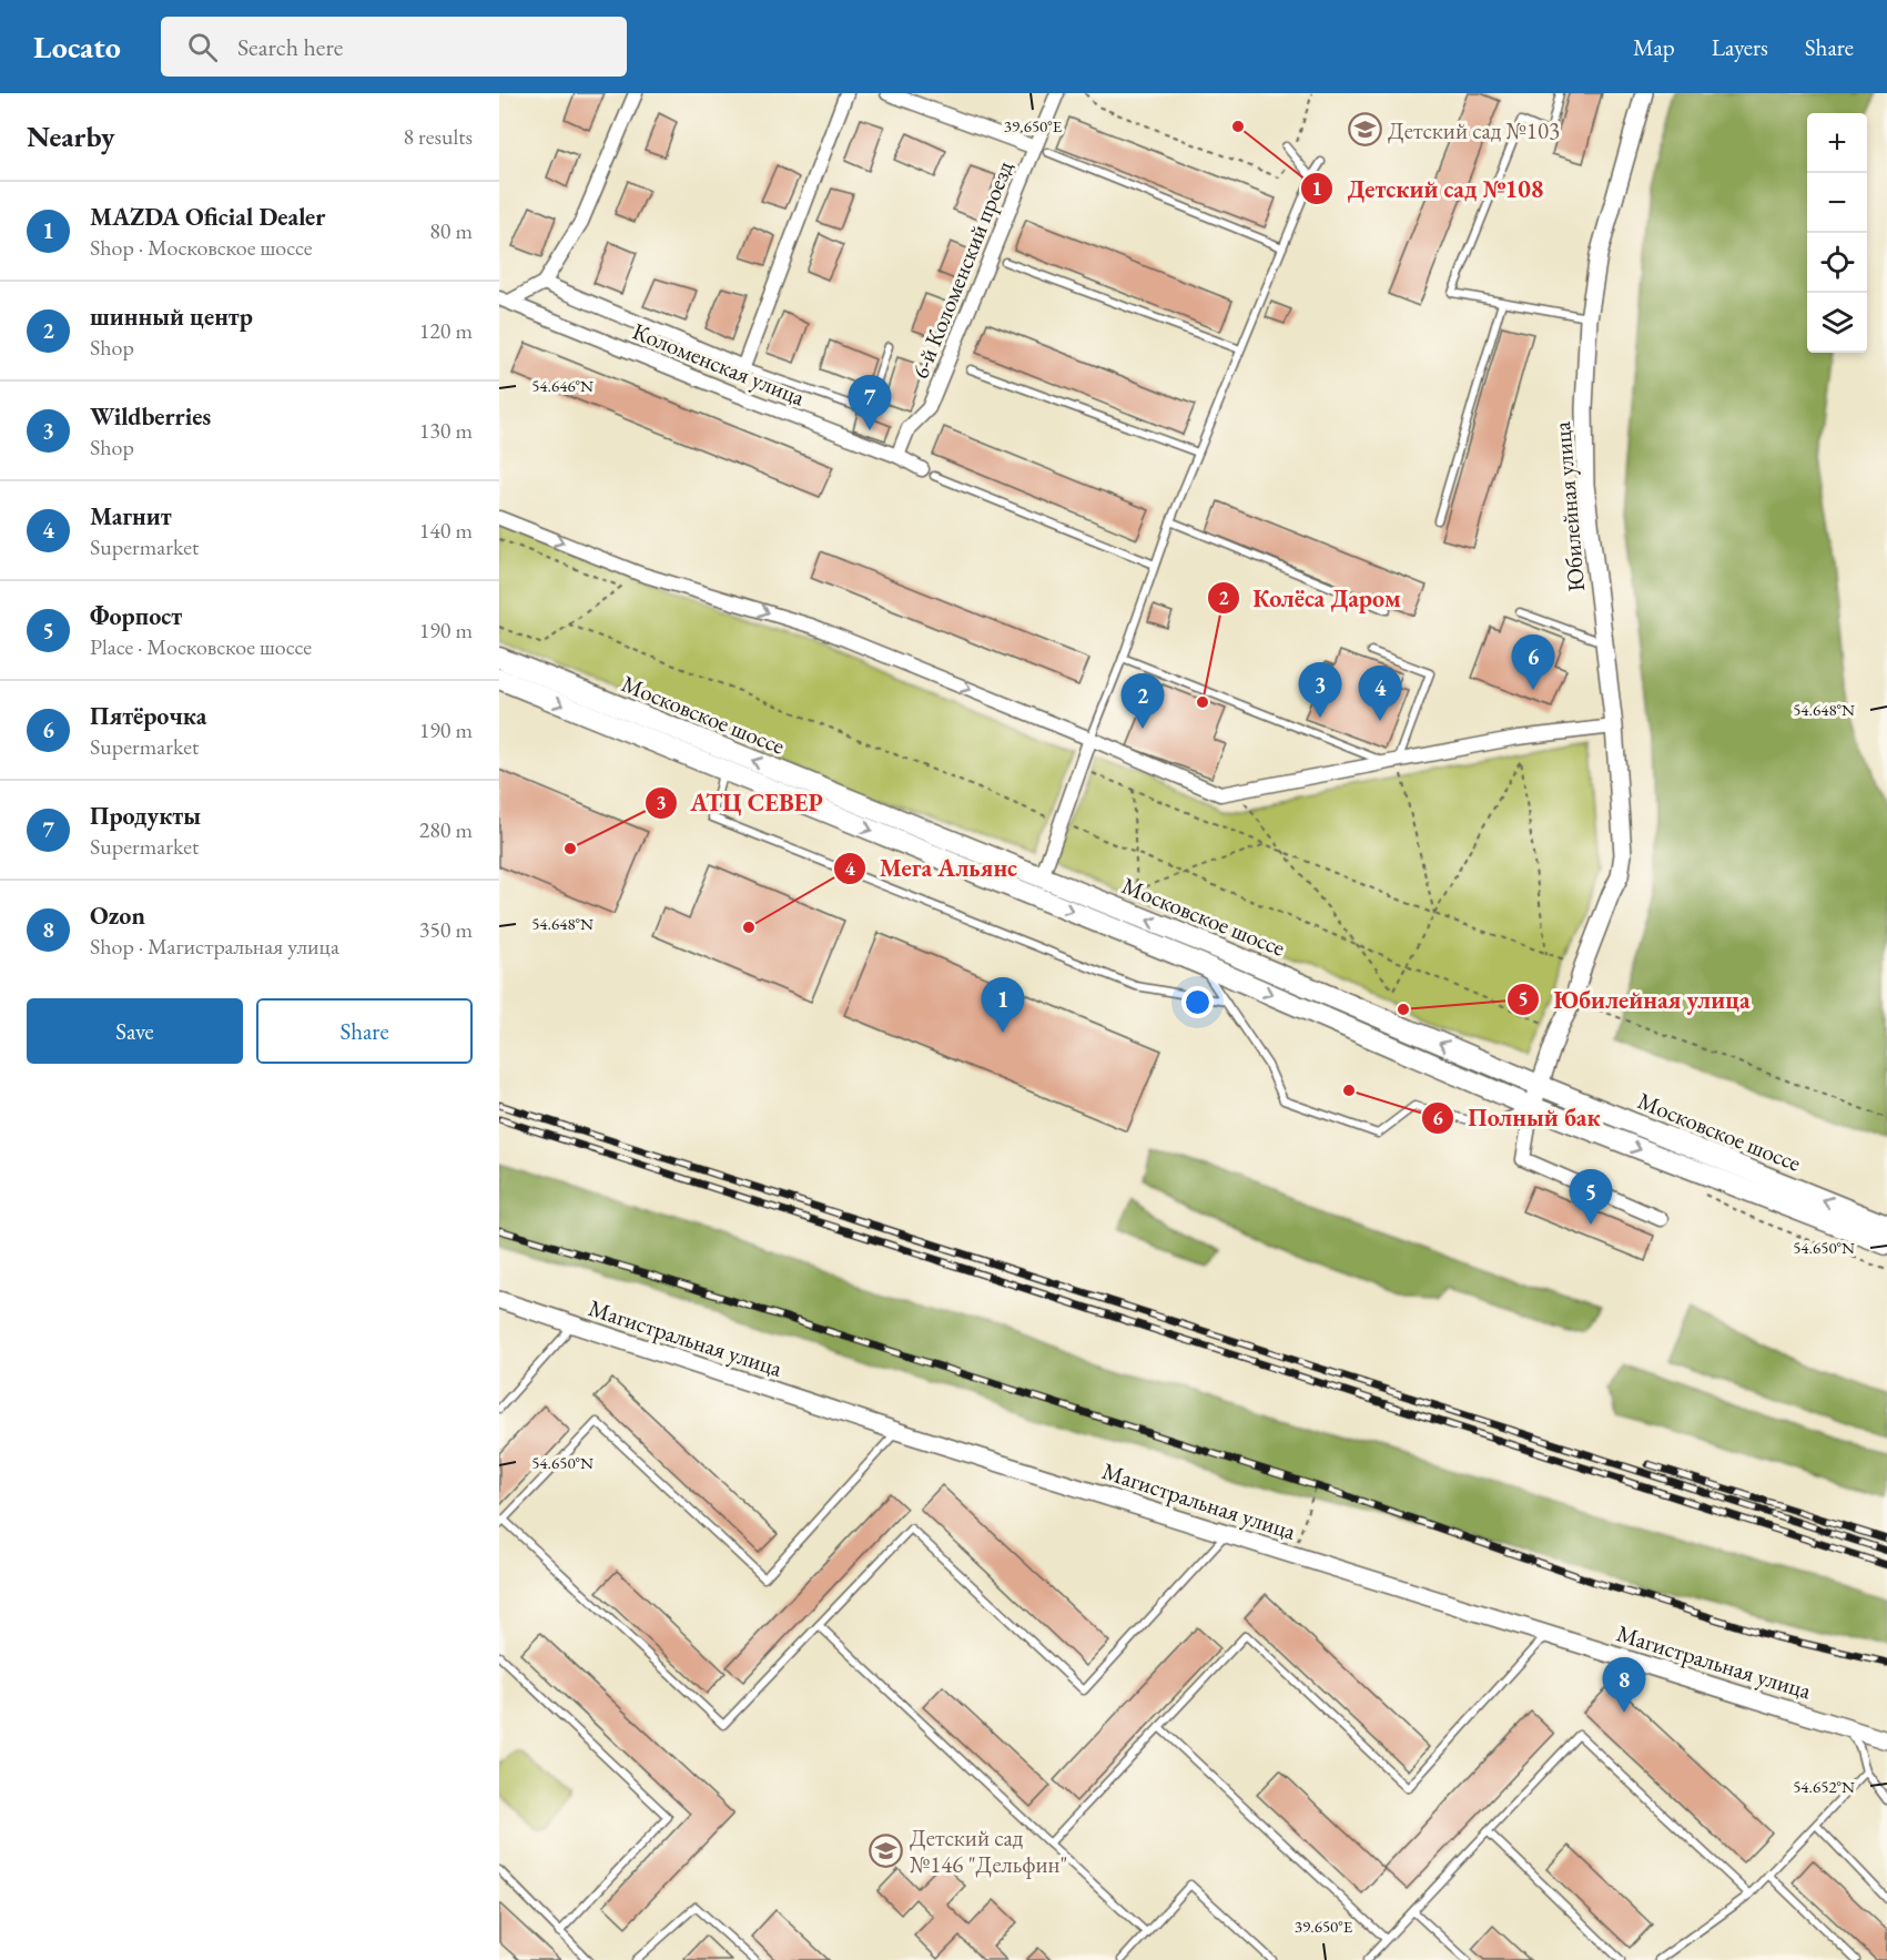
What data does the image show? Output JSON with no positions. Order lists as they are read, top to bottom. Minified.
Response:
{"streets":{"main road":["Московское шоссе"],"street":["6-й Коломенский проезд","Коломенская улица","Юбилейная улица","Магистральная улица"]},"crossings":[["6-й Коломенский проезд","Коломенская улица"],["Юбилейная улица","Московское шоссе"]],"places":{"other":["Детский сад №108","Колёса Даром","АТЦ СЕВЕР","Мега Альянс","Юбилейная улица","Полный бак"],"school or university":["Детский сад №103","Детский сад №146 \"Дельфин\""]},"page":{"header":"Locato","search":"Search here","nav":["Map","Layers","Share"],"heading":["Nearby","8 results"],"map_buttons":["+","−"],"list":[{"mark":"1","name":"MAZDA Oficial Dealer","note":"Shop · Московское шоссе","value":"80 m"},{"mark":"2","name":"шинный центр","note":"Shop","value":"120 m"},{"mark":"3","name":"Wildberries","note":"Shop","value":"130 m"},{"mark":"4","name":"Магнит","note":"Supermarket","value":"140 m"},{"mark":"5","name":"Форпост","note":"Place · Московское шоссе","value":"190 m"},{"mark":"6","name":"Пятёрочка","note":"Supermarket","value":"190 m"},{"mark":"7","name":"Продукты","note":"Supermarket","value":"280 m"},{"mark":"8","name":"Ozon","note":"Shop · Магистральная улица","value":"350 m"}],"pins":["7","6","3","4","2","1","5","8"],"buttons":["Save","Share"]},"coordinates":["39.650°E","54.646°N","54.648°N","54.650°N","54.652°N"]}
